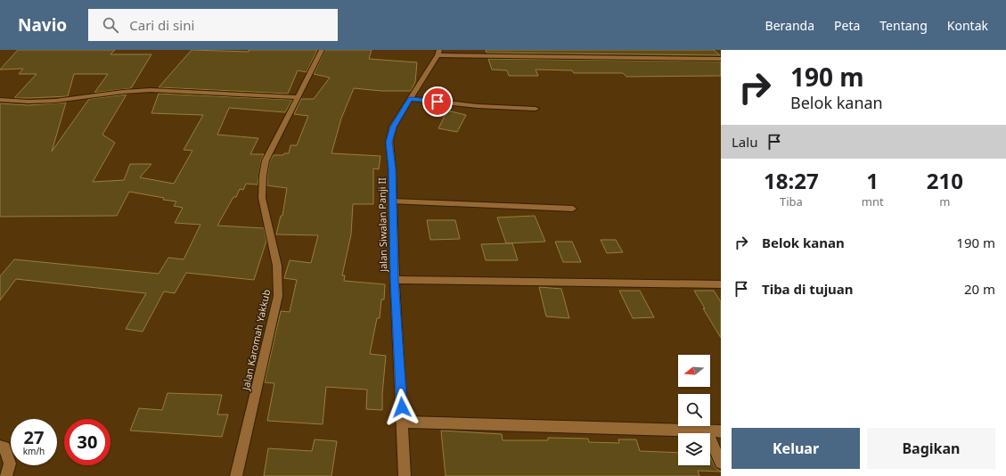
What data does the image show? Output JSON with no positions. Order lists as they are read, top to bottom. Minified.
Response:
{"streets":{"street":["Jalan Siwalan Panji II","Jalan Karomah Yakkub"]},"north":"left","page":{"header":"Navio","search":"Cari di sini","nav":["Beranda","Peta","Tentang","Kontak"],"turn":["190 m","Belok kanan"],"then":"Lalu","eta":["18:27","Tiba","1","mnt","210","m"],"list":[{"name":"Belok kanan","value":"190 m"},{"name":"Tiba di tujuan","value":"20 m"}],"speed":"27 km/h","limit":"30","buttons":["Keluar","Bagikan"]}}
